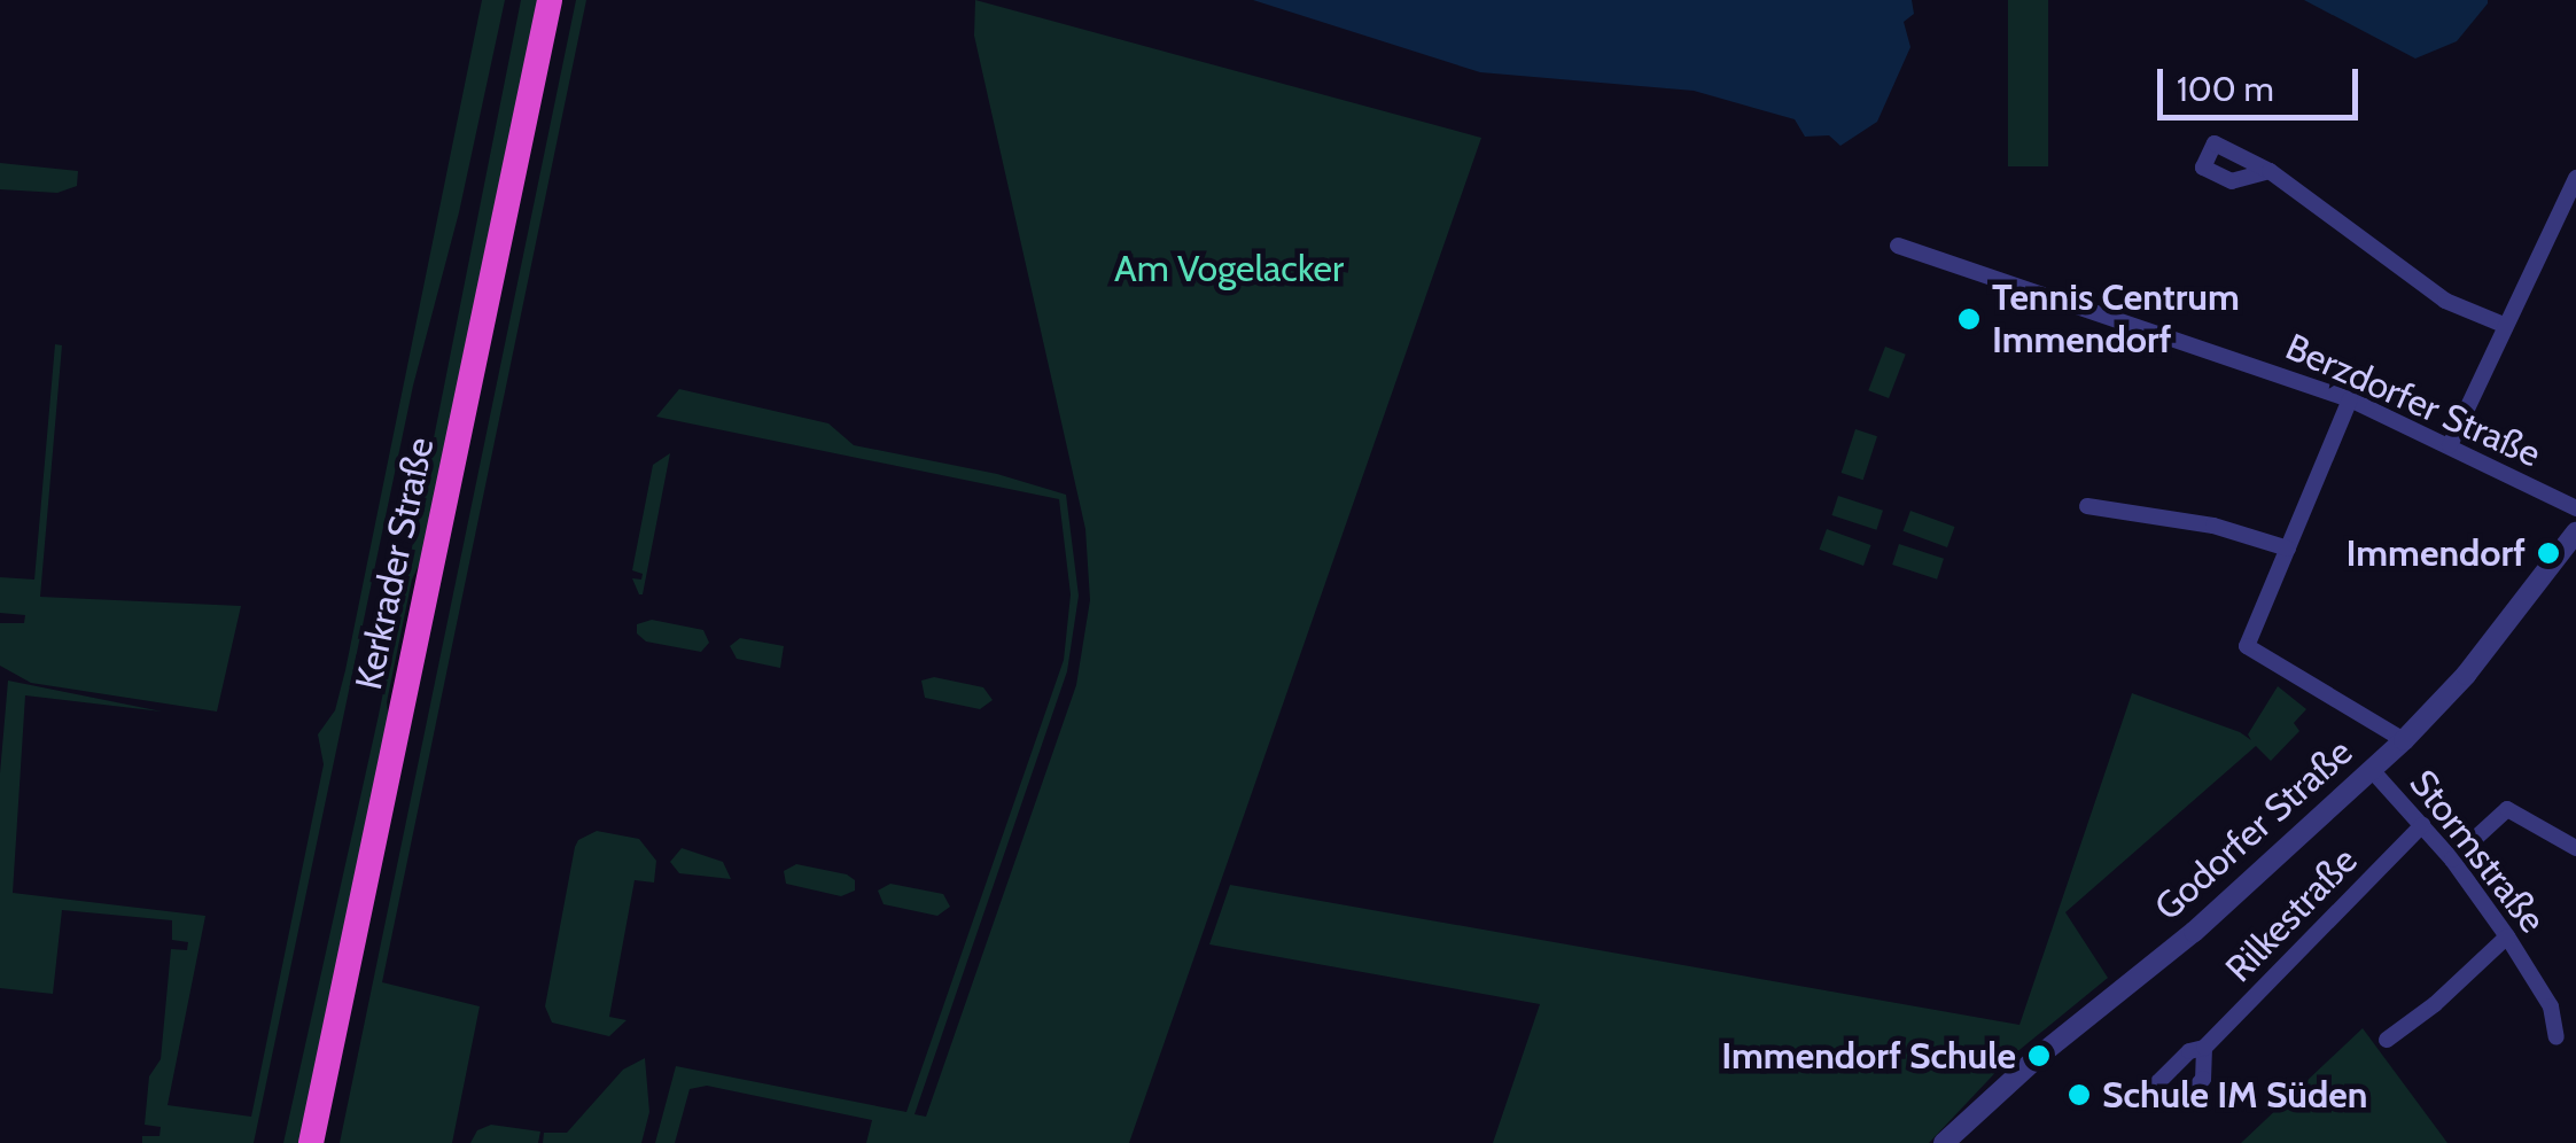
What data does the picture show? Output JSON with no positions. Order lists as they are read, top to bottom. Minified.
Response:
{"streets":{"highway":["Kerkrader Straße"],"street":["Berzdorfer Straße","Godorfer Straße","Stormstraße","Rilkestraße"]},"crossings":[["Godorfer Straße","Stormstraße"],["Stormstraße","Rilkestraße"]],"parks":["Am Vogelacker"],"places":["Tennis Centrum Immendorf","Immendorf","Immendorf Schule","Schule IM Süden"],"scale_bar":"100 m"}
